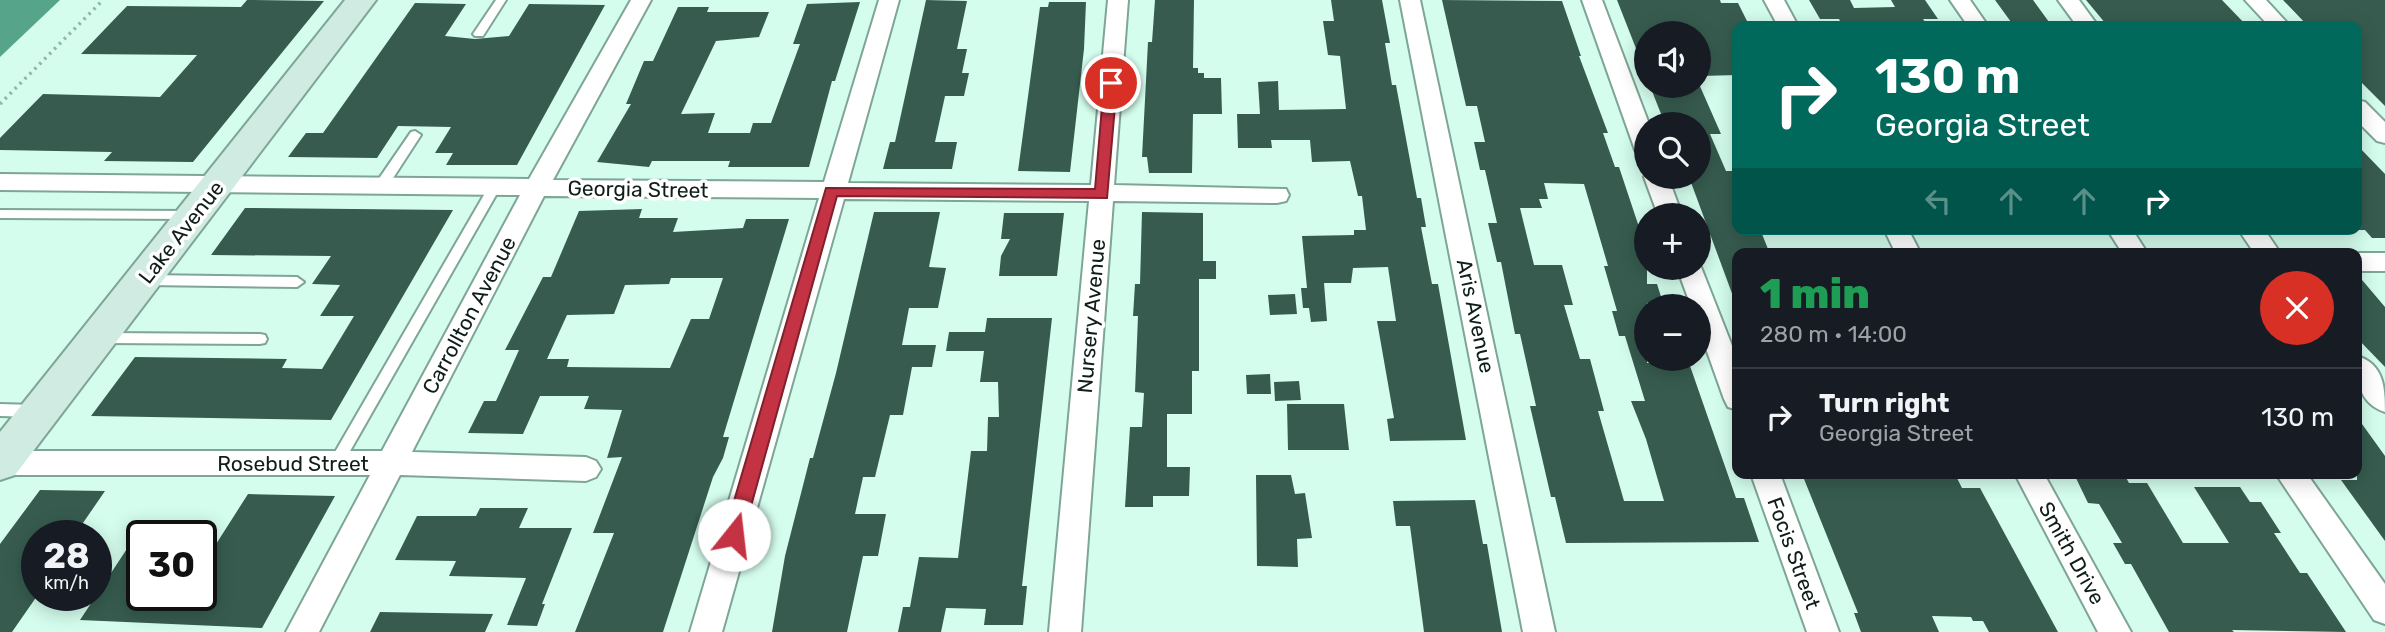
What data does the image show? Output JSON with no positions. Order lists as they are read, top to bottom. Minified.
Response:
{"streets":{"street":["Georgia Street","Lake Avenue","Carrollton Avenue","Nursery Avenue","Aris Avenue","Rosebud Street","Focis Street","Smith Drive"]},"crossings":[["Georgia Street","Lake Avenue"],["Georgia Street","Carrollton Avenue"],["Georgia Street","Nursery Avenue"],["Lake Avenue","Rosebud Street"],["Carrollton Avenue","Rosebud Street"]],"page":{"map_buttons":["+","−"],"turn":["130 m","Georgia Street"],"heading":["1 min","280 m · 14:00"],"list":[{"name":"Turn right","note":"Georgia Street","value":"130 m"}],"speed":"28 km/h","limit":"30"}}
